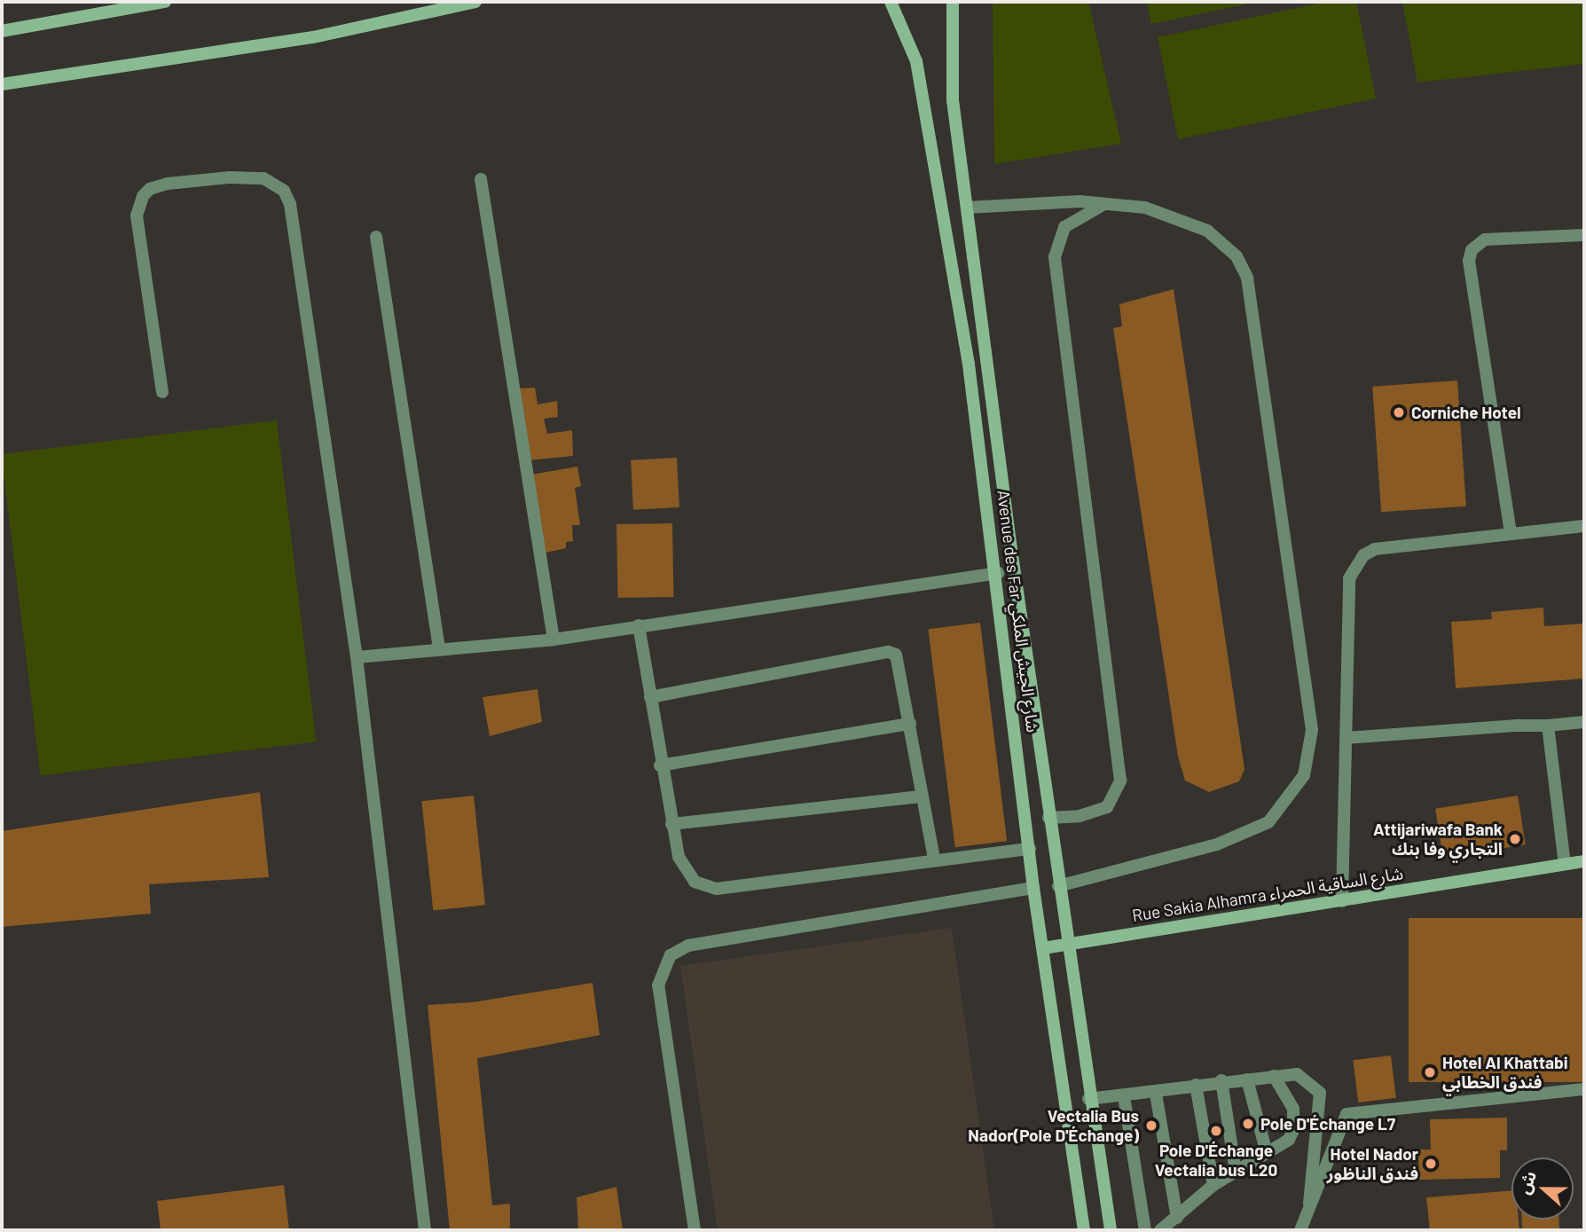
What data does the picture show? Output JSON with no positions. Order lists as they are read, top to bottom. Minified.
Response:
{"streets":{"main road":["Avenue des Far شارع الجيش الملكي","Rue Sakia Alhamra شارع الساقية الحمراء"]},"crossings":[["Avenue des Far شارع الجيش الملكي","Rue Sakia Alhamra شارع الساقية الحمراء"]],"places":["Corniche Hotel","Attijariwafa Bank التجاري وفا بنك","Hotel Al Khattabi فندق الخطابي","Pole D'Échange L7","Vectalia Bus Nador(Pole D'Échange)","Pole D'Échange Vectalia bus L20","Hotel Nador فندق الناظور"],"north":"left"}
